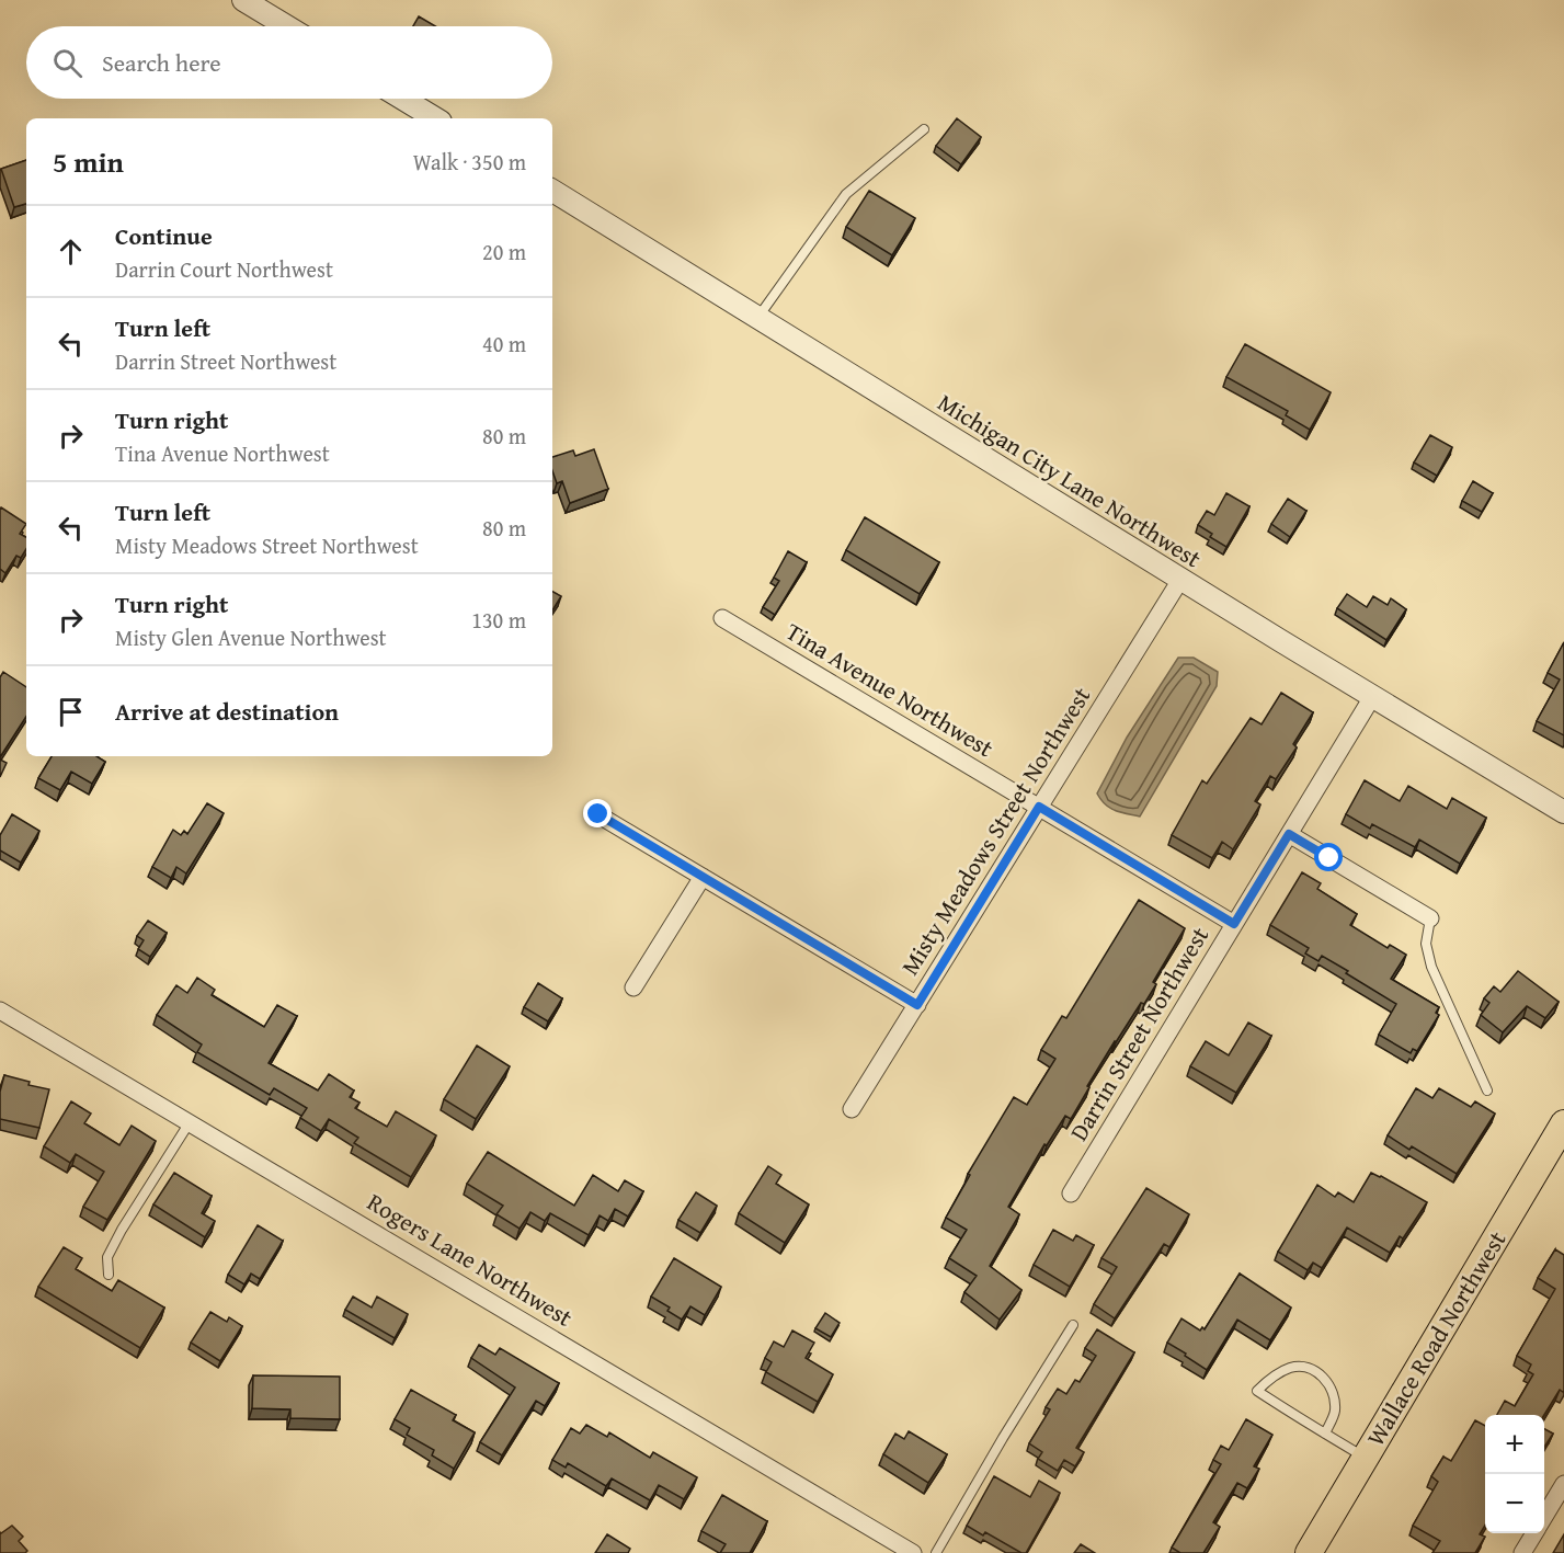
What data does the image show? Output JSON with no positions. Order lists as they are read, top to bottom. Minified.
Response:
{"streets":{"main road":["Wallace Road Northwest"],"street":["Michigan City Lane Northwest","Tina Avenue Northwest","Misty Meadows Street Northwest","Darrin Street Northwest","Rogers Lane Northwest"]},"crossings":[["Michigan City Lane Northwest","Misty Meadows Street Northwest"],["Michigan City Lane Northwest","Darrin Street Northwest"],["Tina Avenue Northwest","Misty Meadows Street Northwest"],["Tina Avenue Northwest","Darrin Street Northwest"]],"page":{"search":"Search here","heading":["5 min","Walk · 350 m"],"list":[["Continue","Darrin Court Northwest","20 m"],["Turn left","Darrin Street Northwest","40 m"],["Turn right","Tina Avenue Northwest","80 m"],["Turn left","Misty Meadows Street Northwest","80 m"],["Turn right","Misty Glen Avenue Northwest","130 m"],"Arrive at destination"],"map_buttons":["+","−"]}}
